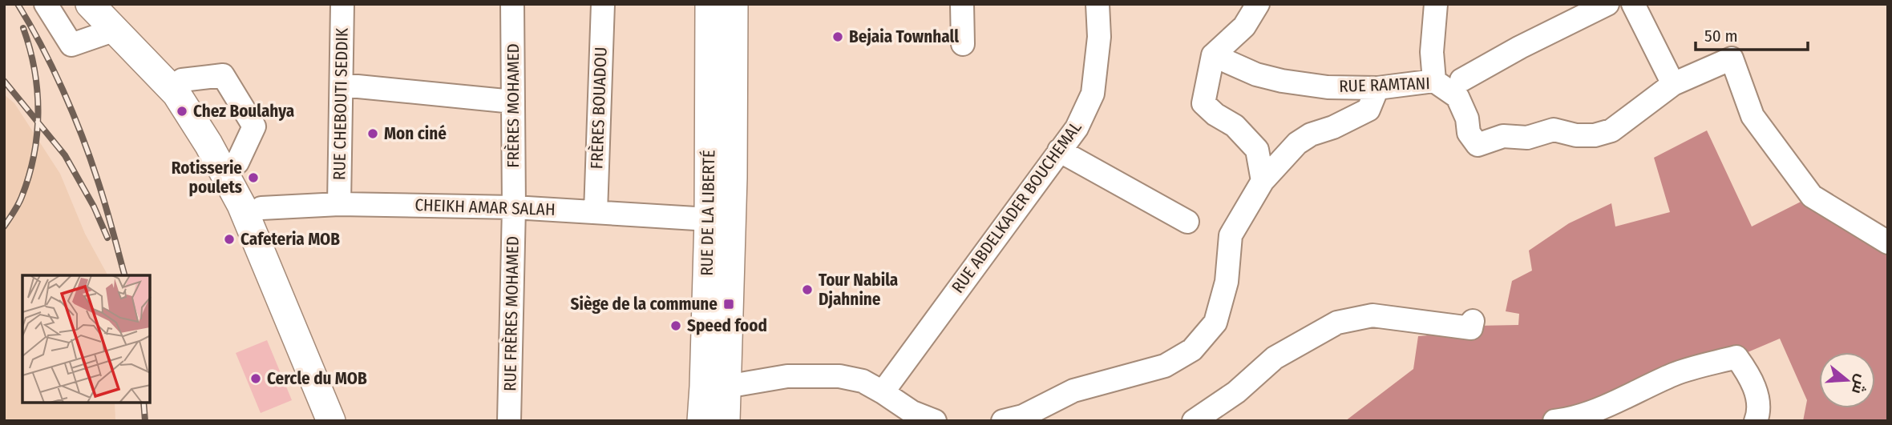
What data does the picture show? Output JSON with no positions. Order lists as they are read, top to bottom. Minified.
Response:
{"streets":{"main road":["RUE DE LA LIBERTÉ"],"street":["RUE RAMTANI","RUE CHEBOUTI SEDDIK","FRÈRES MOHAMED","FRÈRES BOUADOU","CHEIKH AMAR SALAH","RUE ABDELKADER BOUCHEMAL","RUE FRÈRES MOHAMED"]},"crossings":[["RUE CHEBOUTI SEDDIK","CHEIKH AMAR SALAH"],["FRÈRES MOHAMED","CHEIKH AMAR SALAH"],["FRÈRES MOHAMED","RUE FRÈRES MOHAMED"],["FRÈRES BOUADOU","CHEIKH AMAR SALAH"],["CHEIKH AMAR SALAH","RUE DE LA LIBERTÉ"],["CHEIKH AMAR SALAH","RUE FRÈRES MOHAMED"]],"places":{"other":["Bejaia Townhall","Chez Boulahya","Mon ciné","Rotisserie poulets","Cafeteria MOB","Tour Nabila Djahnine","Speed food","Cercle du MOB"],"transit":["Siège de la commune"]},"scale_bar":"50 m","north":"right"}
